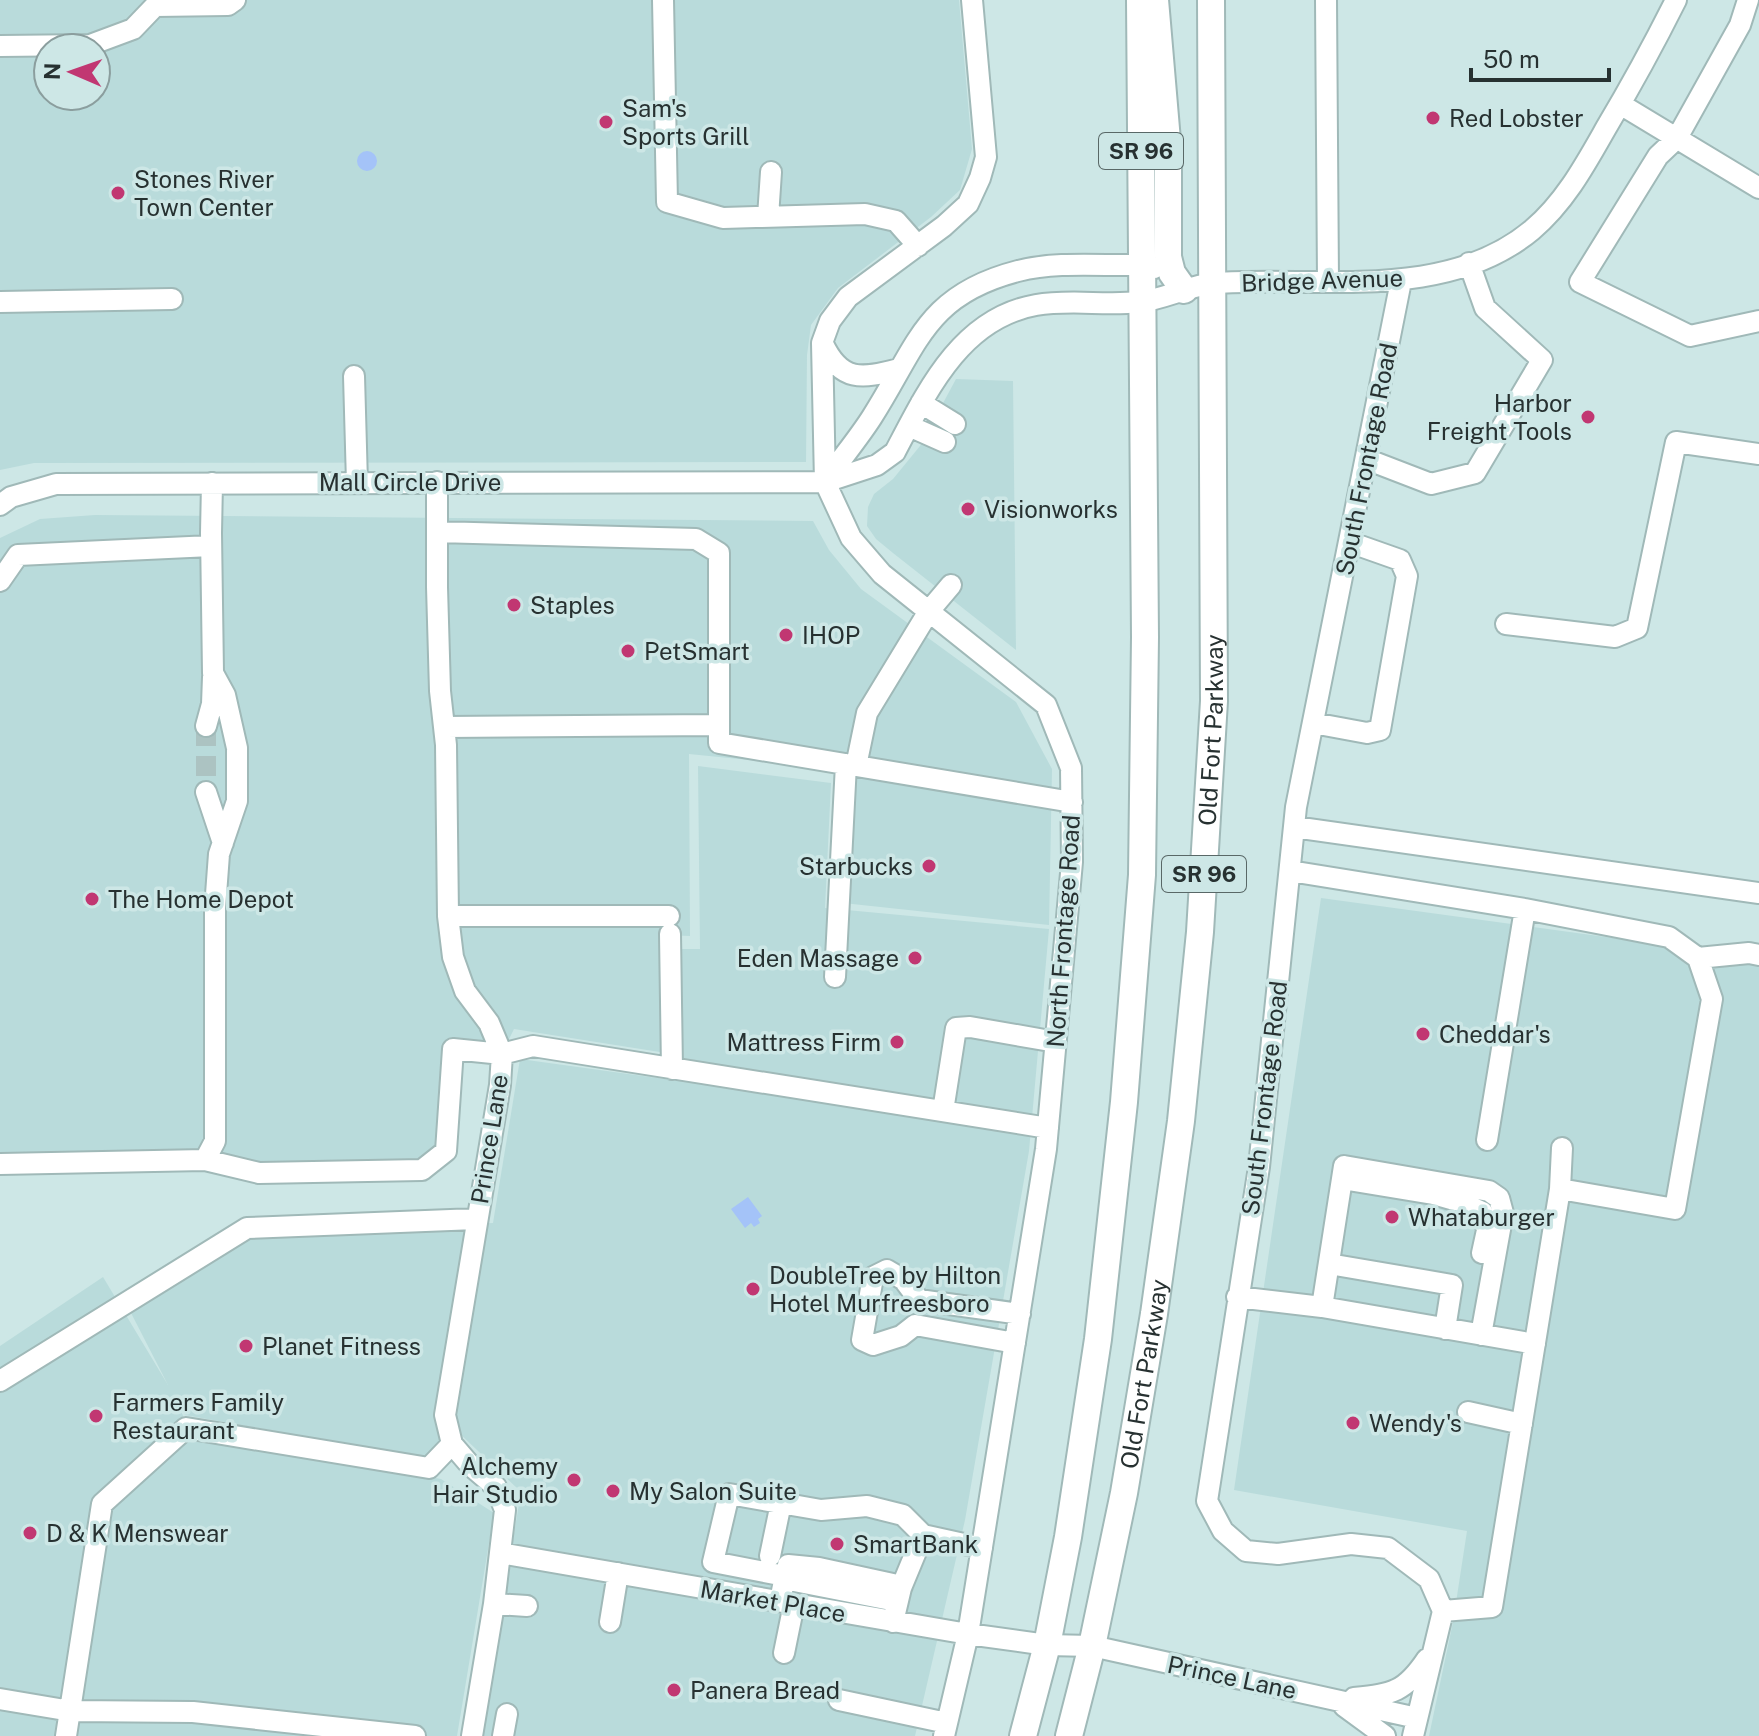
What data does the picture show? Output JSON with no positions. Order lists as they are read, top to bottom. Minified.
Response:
{"streets":{"main road":["SR 96","Old Fort Parkway"],"street":["Bridge Avenue","South Frontage Road","Mall Circle Drive","North Frontage Road","Prince Lane","Market Place"]},"crossings":[["Bridge Avenue","South Frontage Road"],["Bridge Avenue","Mall Circle Drive"],["Bridge Avenue","Old Fort Parkway"],["Mall Circle Drive","Old Fort Parkway"],["Mall Circle Drive","North Frontage Road"],["Mall Circle Drive","Prince Lane"],["Old Fort Parkway","Prince Lane"],["Old Fort Parkway","Market Place"],["North Frontage Road","Market Place"],["Prince Lane","Market Place"]],"places":["Red Lobster","Sam's Sports Grill","Stones River Town Center","Harbor Freight Tools","Visionworks","Staples","IHOP","PetSmart","Starbucks","The Home Depot","Eden Massage","Cheddar's","Mattress Firm","Whataburger","DoubleTree by Hilton Hotel Murfreesboro","Planet Fitness","Farmers Family Restaurant","Wendy's","Alchemy Hair Studio","My Salon Suite","D & K Menswear","SmartBank","Panera Bread"],"scale_bar":"50 m","north":"left"}
